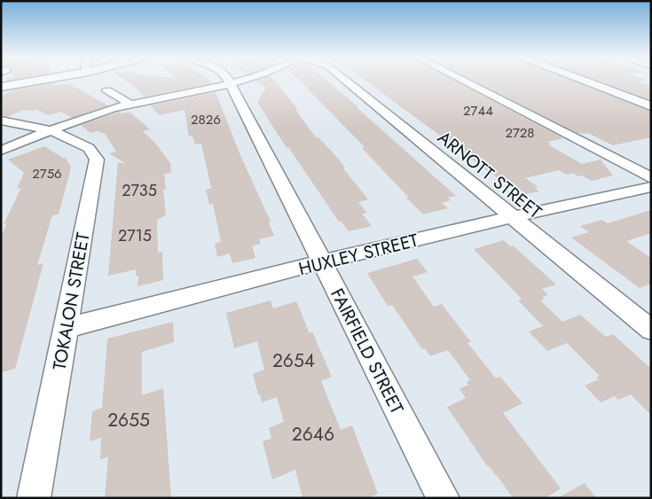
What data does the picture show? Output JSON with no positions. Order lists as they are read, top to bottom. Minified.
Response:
{"streets":{"street":["ARNOTT STREET","HUXLEY STREET","TOKALON STREET","FAIRFIELD STREET"]},"crossings":[["ARNOTT STREET","HUXLEY STREET"],["HUXLEY STREET","TOKALON STREET"],["HUXLEY STREET","FAIRFIELD STREET"]],"house_numbers":["2744","2826","2728","2756","2735","2715","2654","2655","2646"]}
